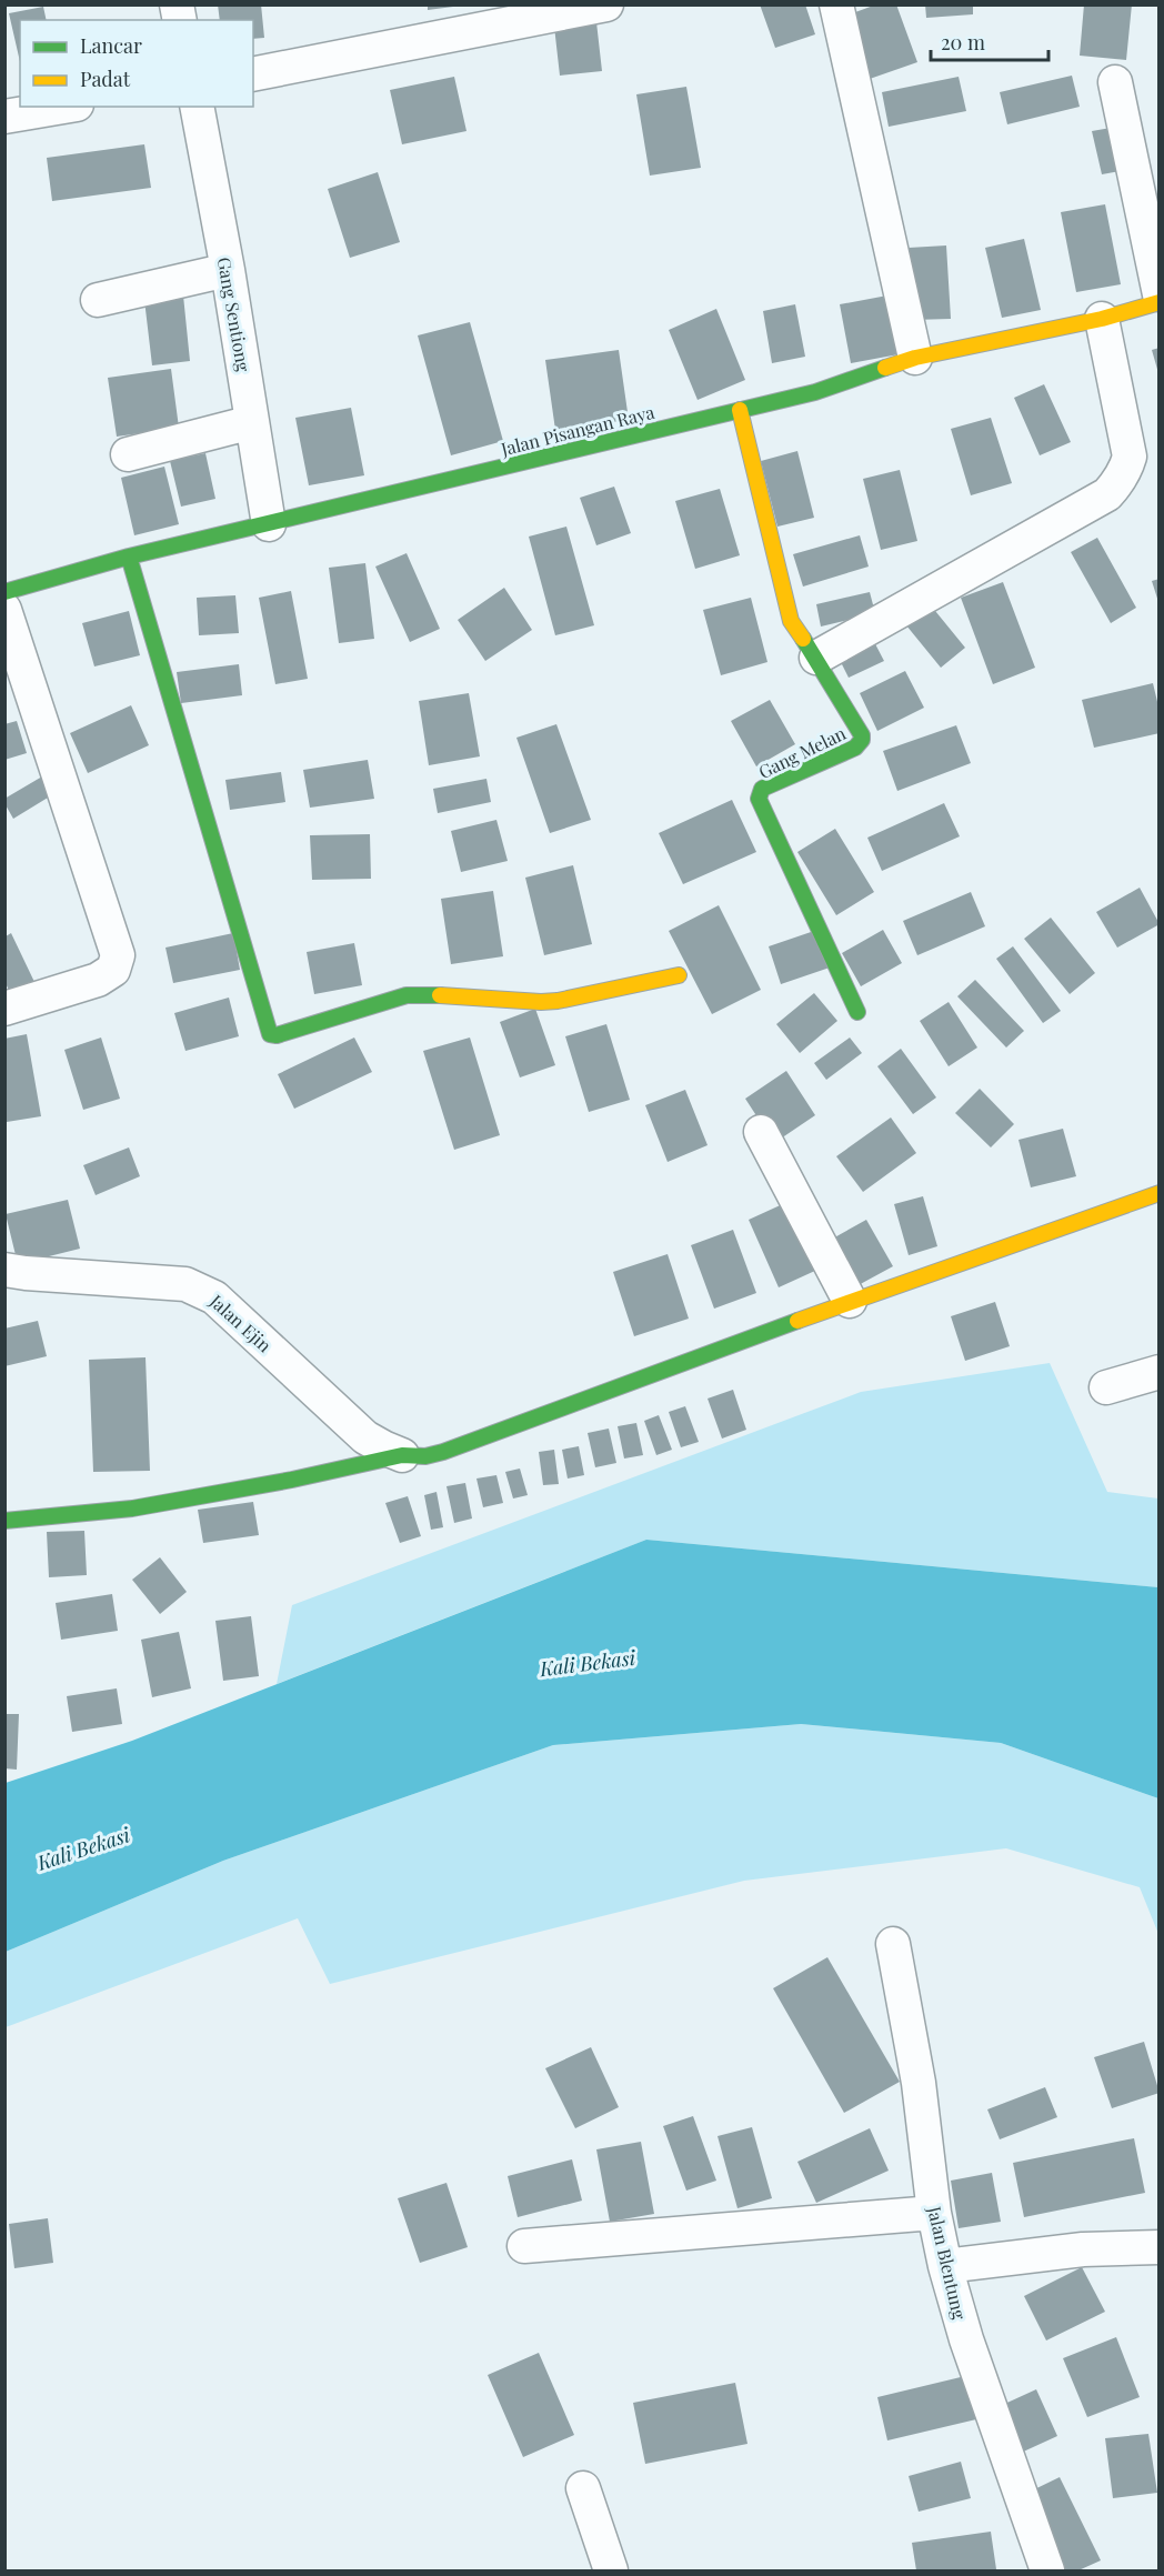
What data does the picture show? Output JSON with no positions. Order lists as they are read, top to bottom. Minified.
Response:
{"streets":{"street":["Gang Sentiong","Jalan Pisangan Raya","Gang Melan","Jalan Ejin","Jalan Blentung"]},"crossings":[["Gang Sentiong","Jalan Pisangan Raya"],["Jalan Pisangan Raya","Gang Melan"]],"water":["Kali Bekasi"],"legend":["Lancar","Padat"],"scale_bar":"20 m"}
